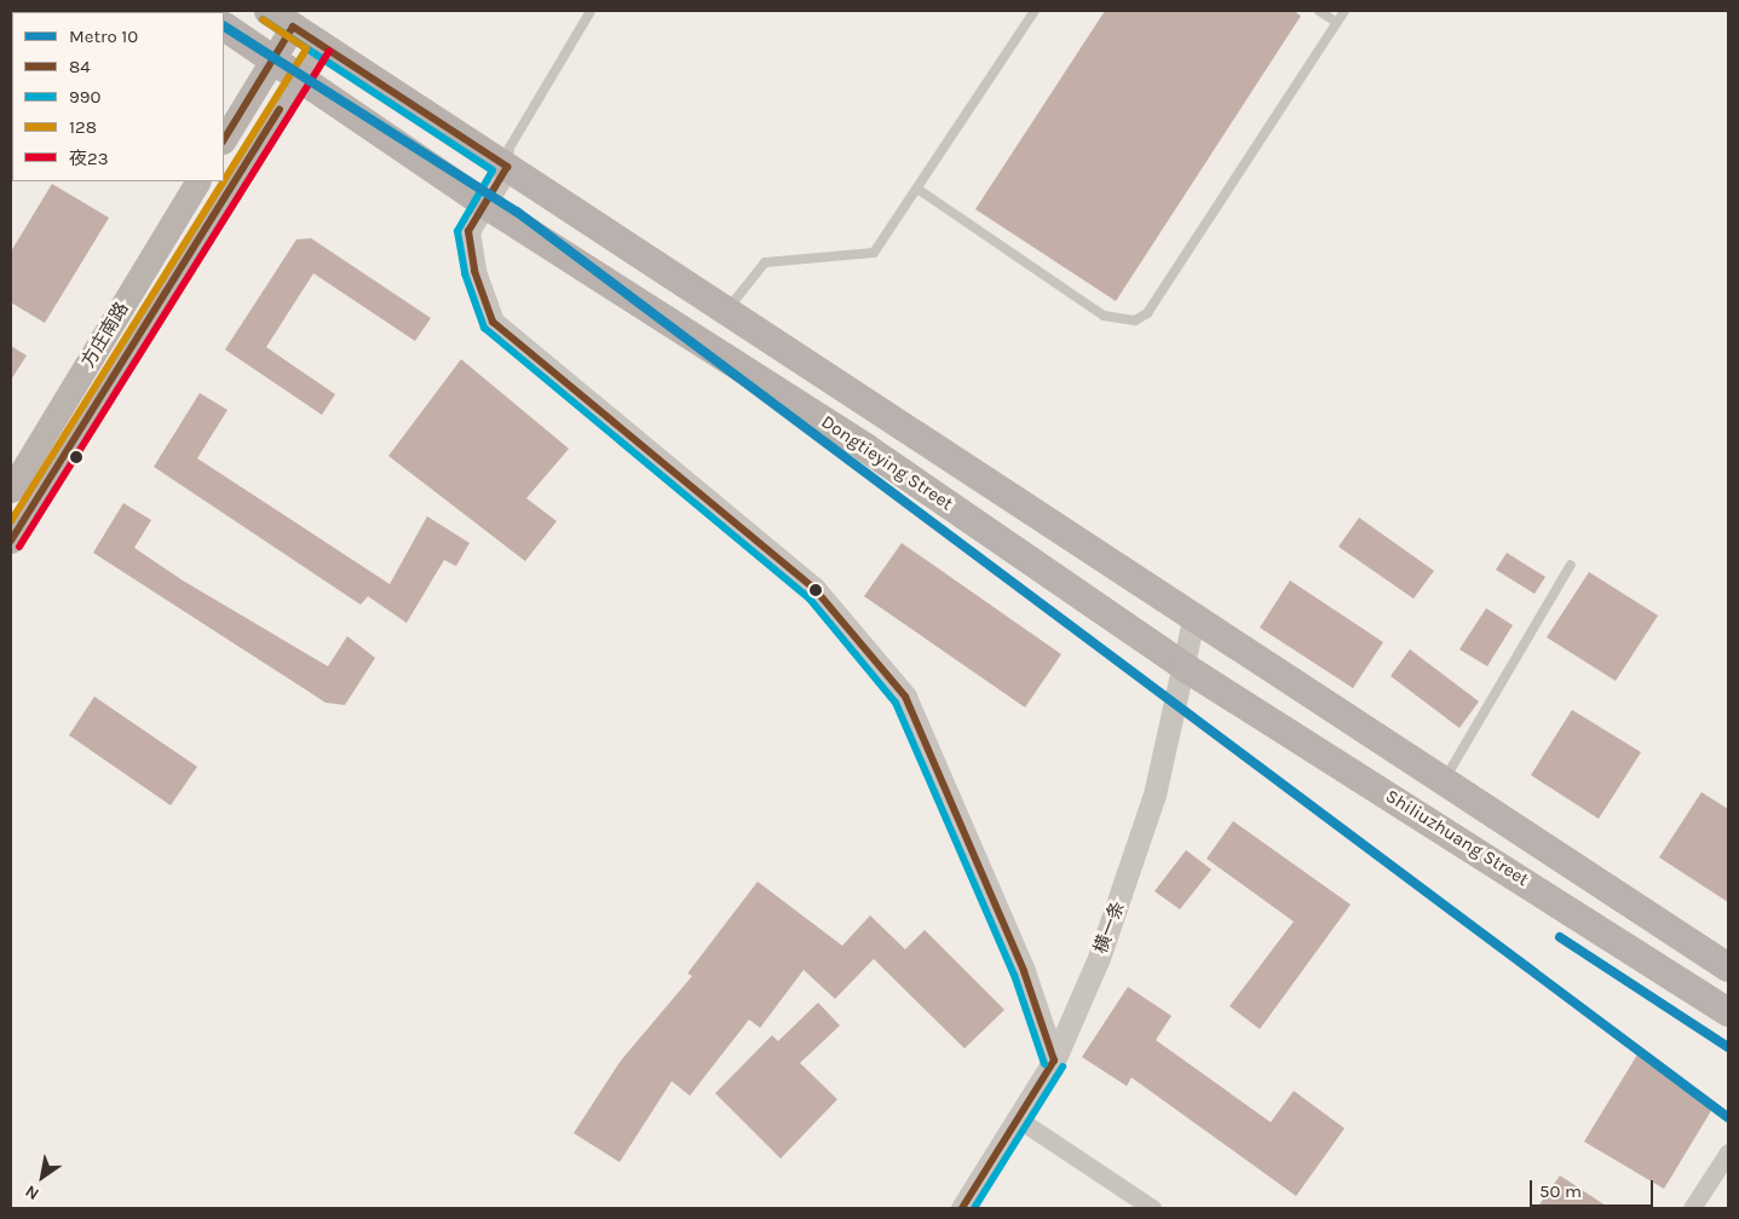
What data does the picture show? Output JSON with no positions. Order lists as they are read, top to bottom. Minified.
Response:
{"streets":{"main road":["方庄南路","Dongtieying Street","Shiliuzhuang Street"],"street":["横一条"]},"crossings":[["Dongtieying Street","Shiliuzhuang Street"],["Dongtieying Street","横一条"],["Shiliuzhuang Street","横一条"]],"lines":["transit line 990","transit line 128","metro line 10","transit line 84","transit line 夜23"],"legend":["Metro 10","84","990","128","夜23"],"scale_bar":"50 m","north":"bottom left"}
